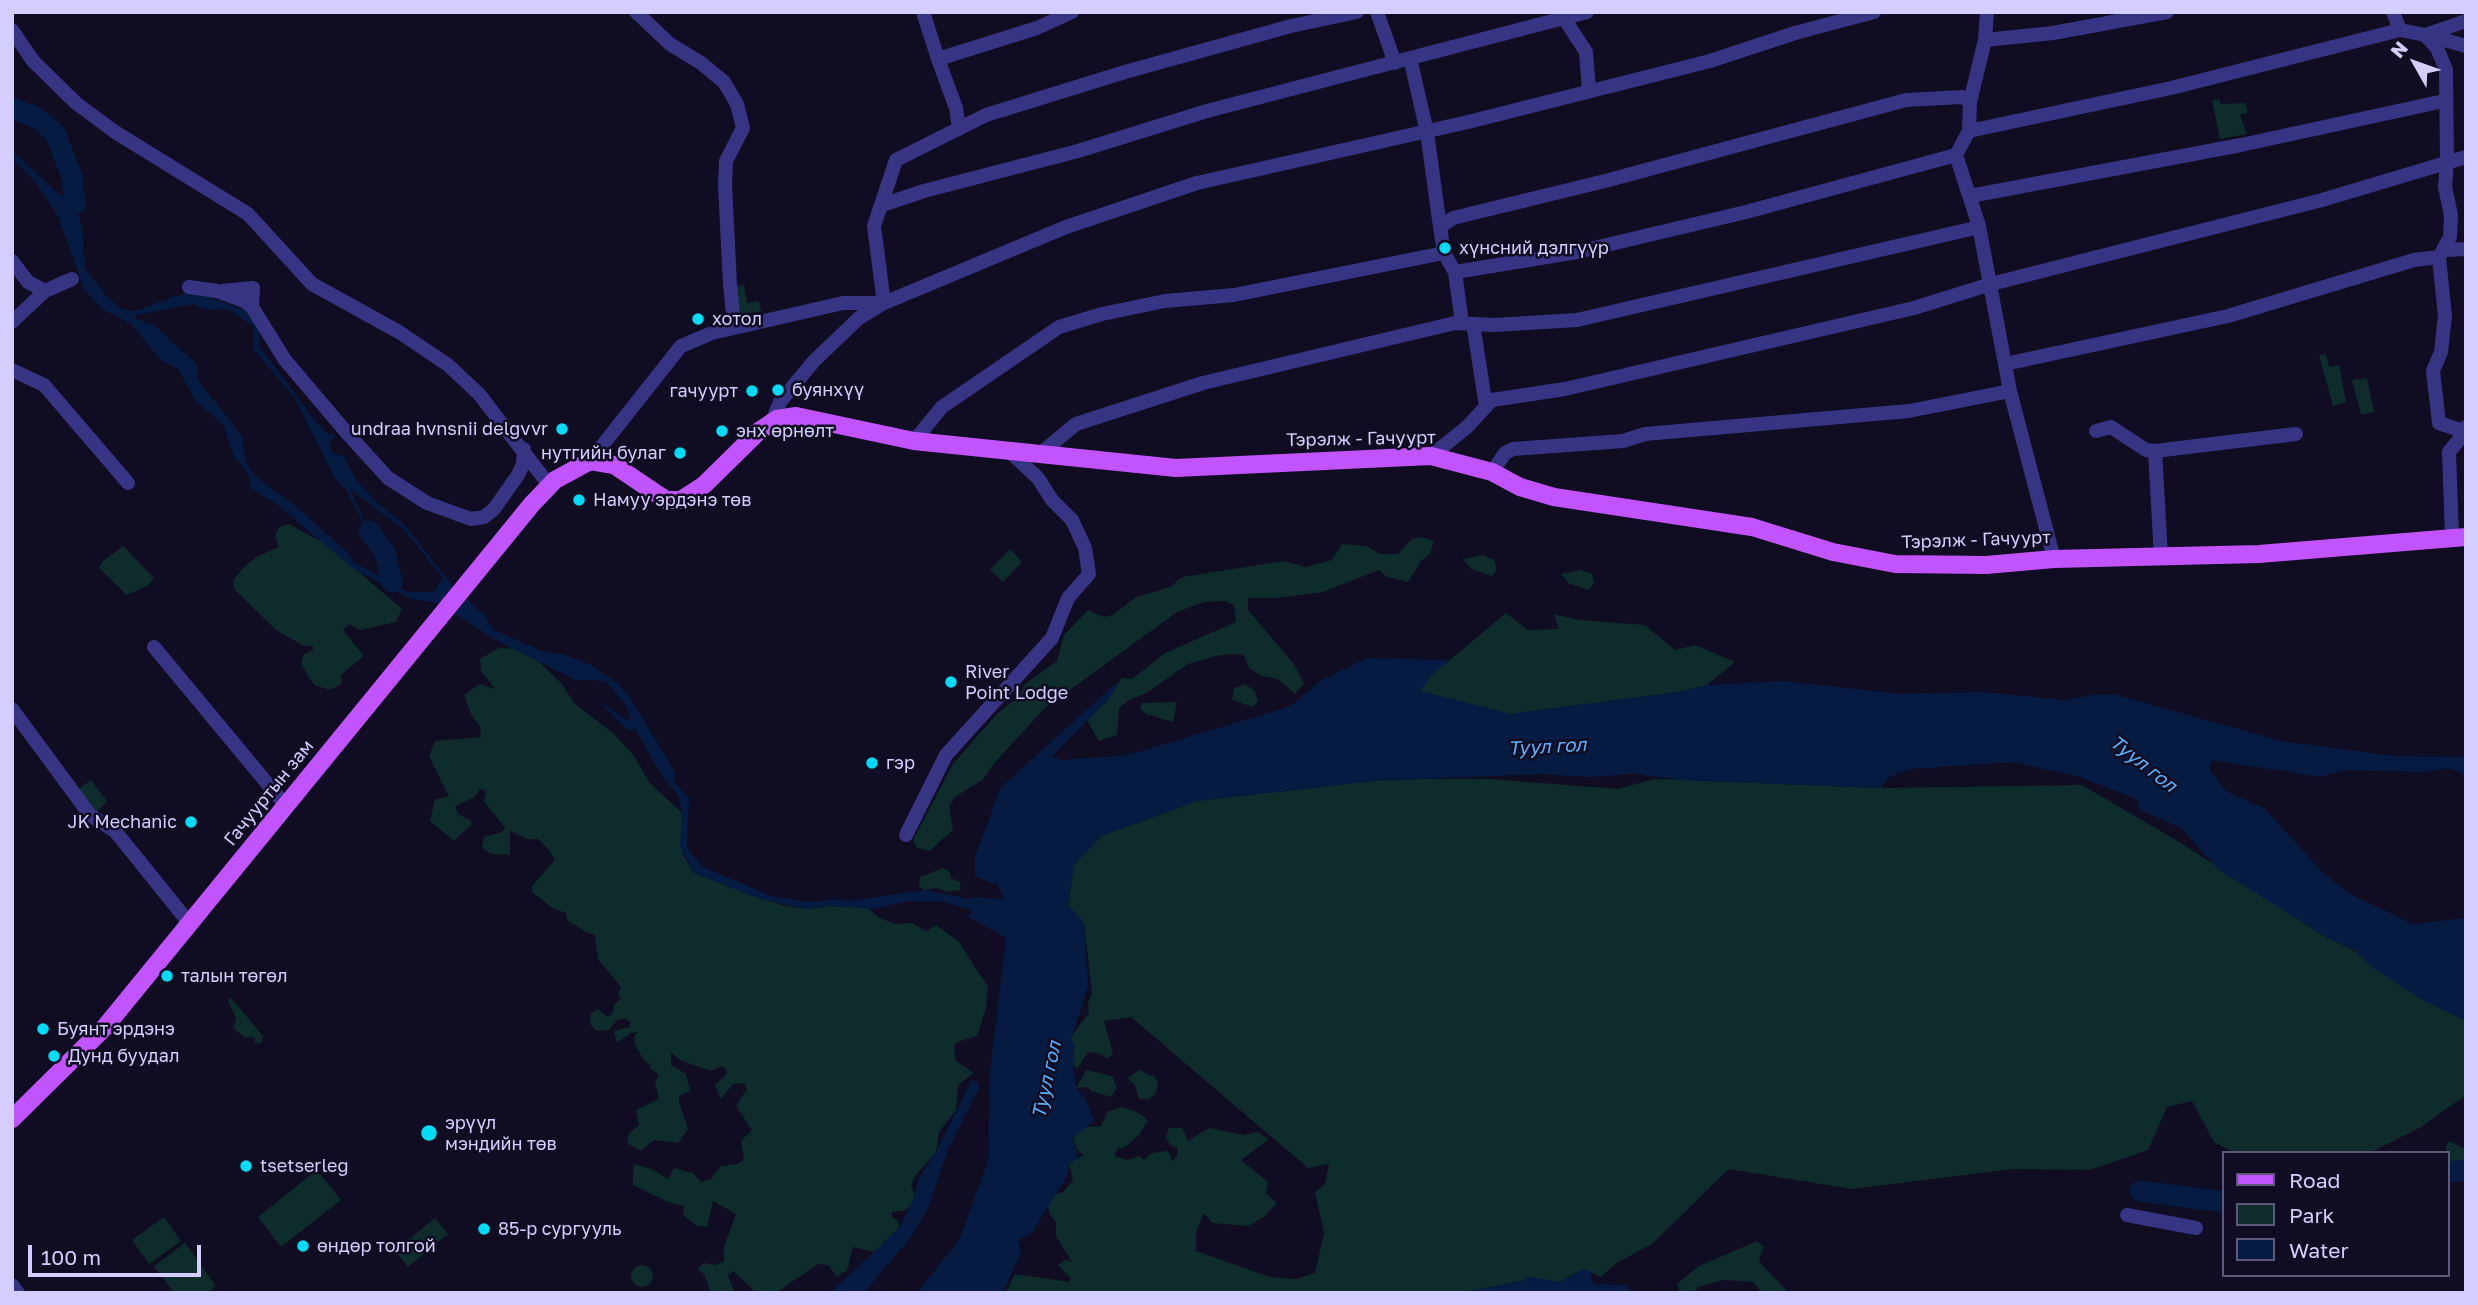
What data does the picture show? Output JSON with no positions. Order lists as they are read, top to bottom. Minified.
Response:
{"streets":{"main road":["Тэрэлж - Гачуурт","Гачууртын зам"]},"water":["Туул гол"],"places":["хүнсний дэлгүүр","хотол","буянхүү","гачуурт","undraa hvnsnii delgvvr","энх өрнөлт","нутгийн булаг","Намуу эрдэнэ төв","River Point Lodge","гэр","JK Mechanic","талын төгөл","Буянт эрдэнэ","Дунд буудал","эрүүл мэндийн төв","tsetserleg","85-р сургууль","өндөр толгой"],"legend":["Road","Park","Water"],"scale_bar":"100 m","north":"top left"}
